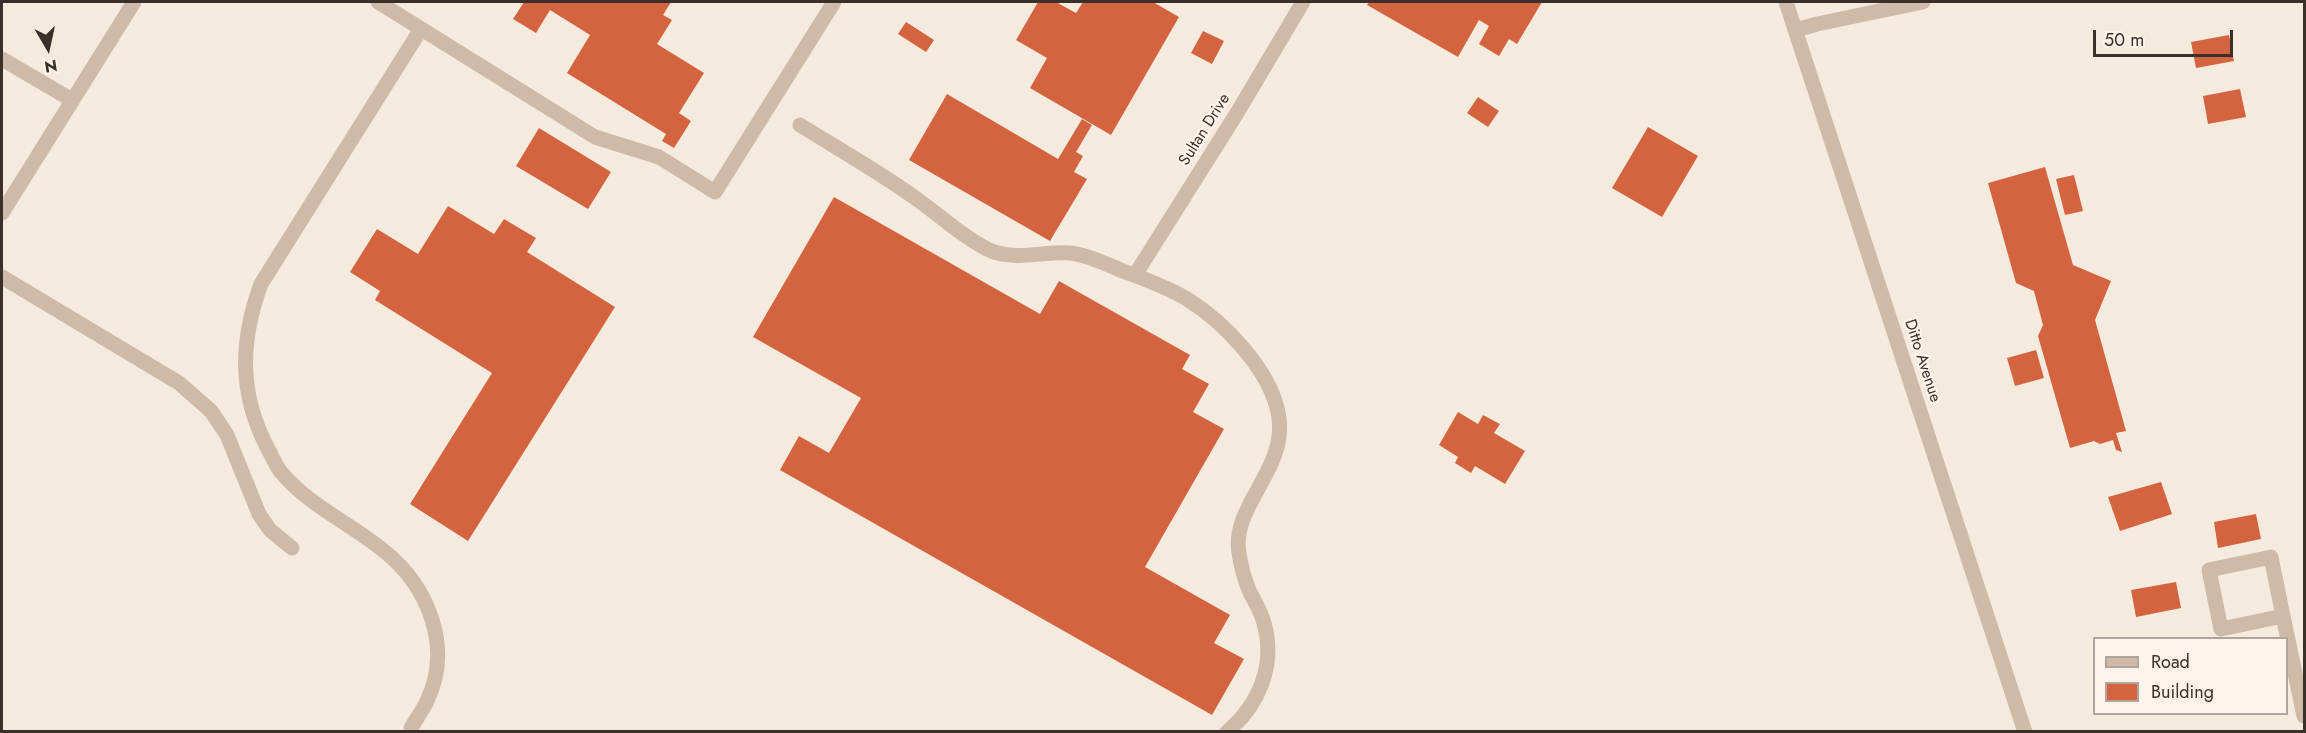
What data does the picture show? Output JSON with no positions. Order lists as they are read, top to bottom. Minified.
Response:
{"streets":{"street":["Sultan Drive","Ditto Avenue"]},"legend":["Road","Building"],"scale_bar":"50 m","north":"bottom"}
